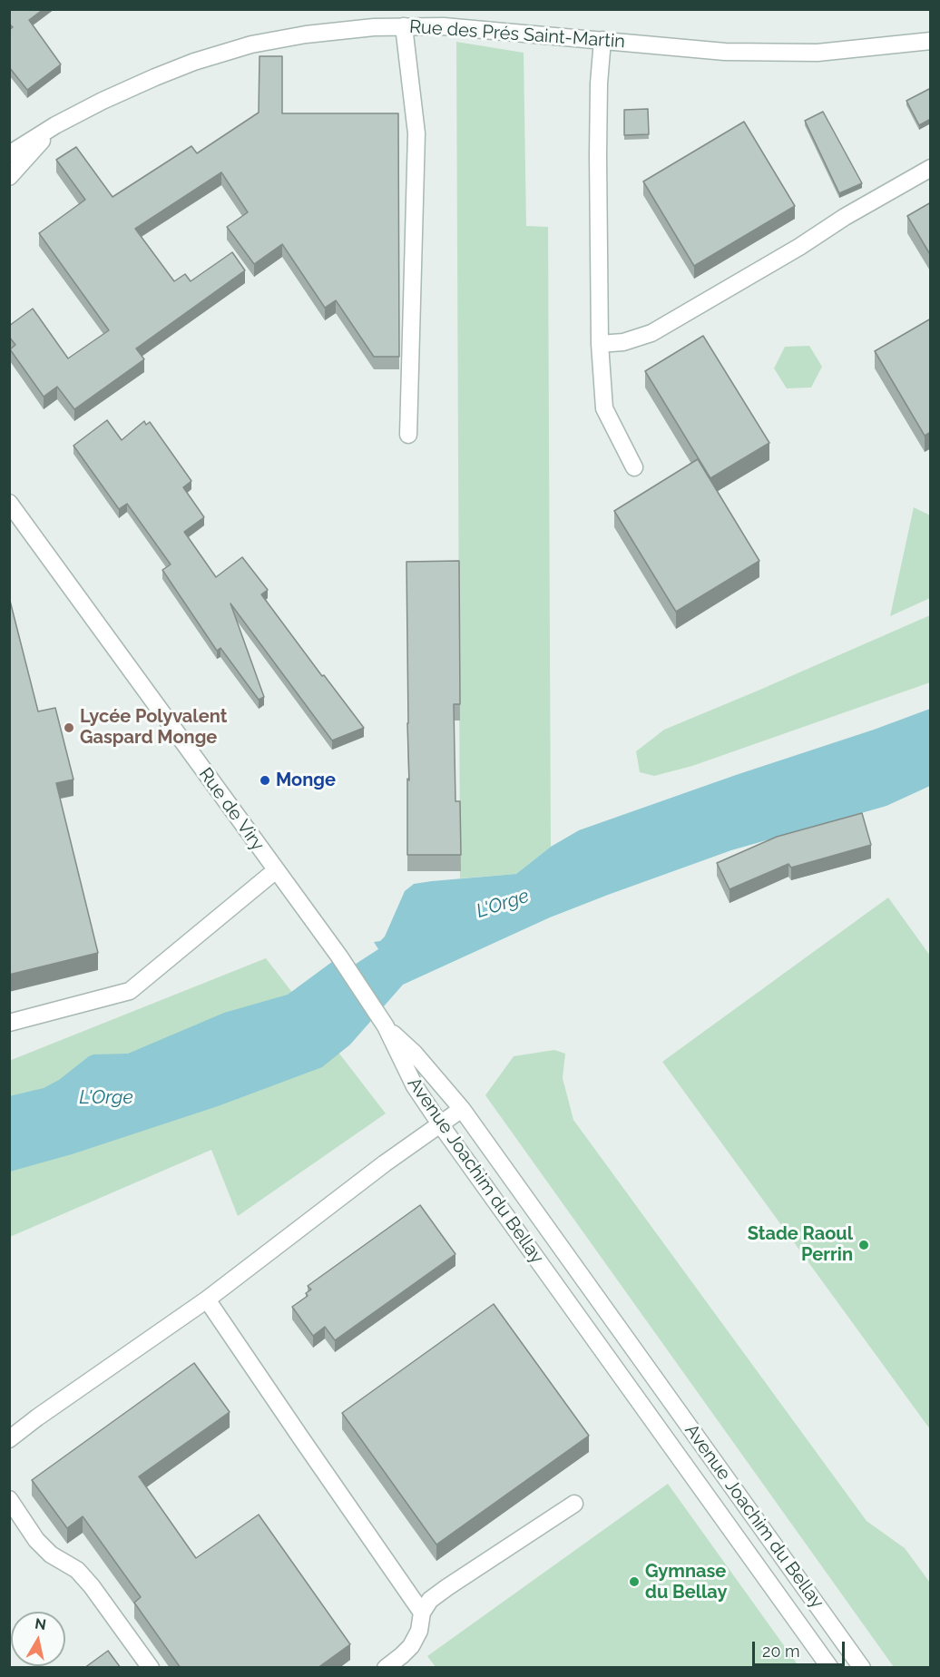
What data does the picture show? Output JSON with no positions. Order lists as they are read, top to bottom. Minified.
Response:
{"streets":{"street":["Rue des Prés Saint-Martin","Rue de Viry","Avenue Joachim du Bellay"]},"crossings":[["Rue de Viry","Avenue Joachim du Bellay"]],"water":["L'Orge"],"places":["Lycée Polyvalent Gaspard Monge","Monge","Stade Raoul Perrin","Gymnase du Bellay"],"scale_bar":"20 m","north":"top"}
